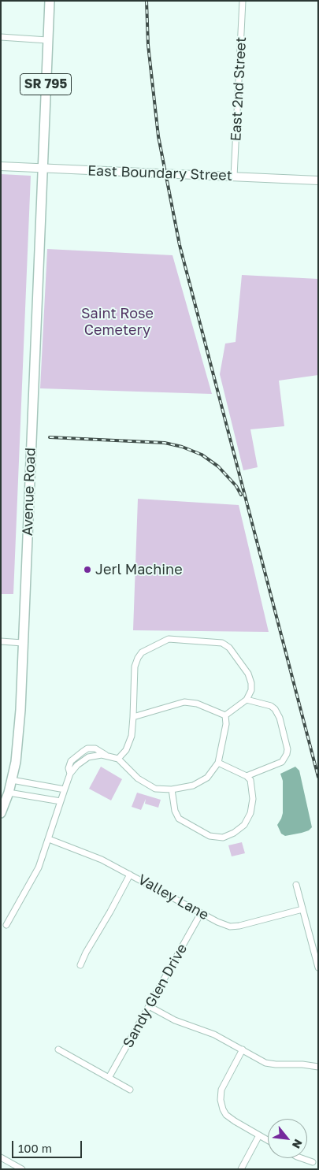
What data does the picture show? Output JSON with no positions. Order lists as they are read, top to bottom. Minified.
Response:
{"streets":{"main road":["SR 795","Avenue Road"],"street":["East 2nd Street","East Boundary Street","Valley Lane","Sandy Glen Drive"]},"crossings":[["SR 795","East Boundary Street"],["SR 795","Avenue Road"],["East 2nd Street","East Boundary Street"],["East Boundary Street","Avenue Road"],["Valley Lane","Sandy Glen Drive"]],"parks":["Saint Rose Cemetery"],"places":["Jerl Machine"],"scale_bar":"100 m","north":"bottom right"}
